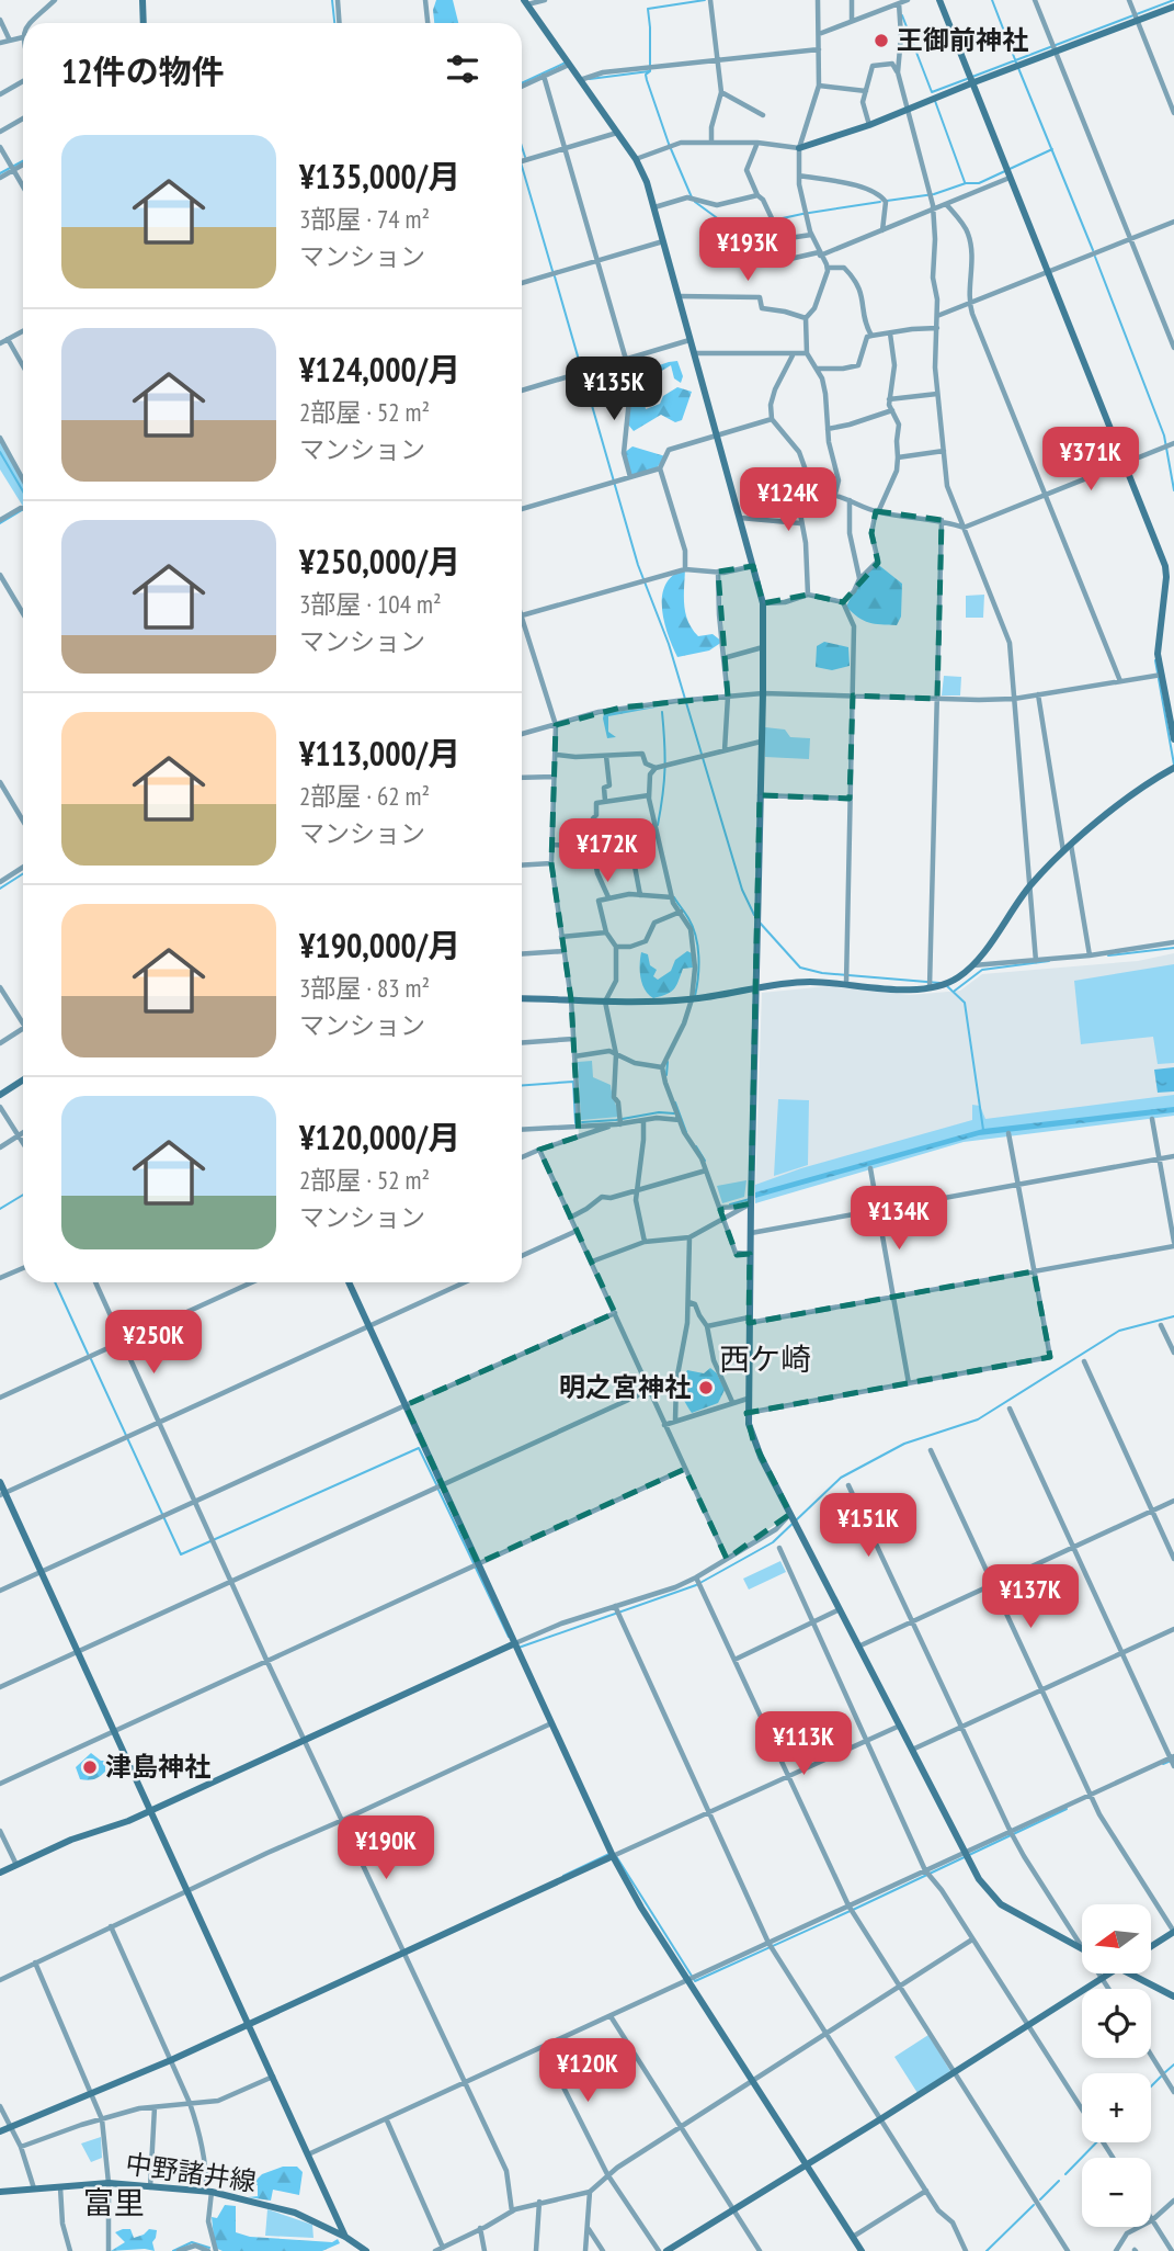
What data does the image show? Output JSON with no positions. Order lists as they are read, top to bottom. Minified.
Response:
{"streets":{"street":["中野諸井線"]},"districts":["西ケ崎","富里"],"places":["王御前神社","明之宮神社","津島神社"],"north":"left","page":{"heading":"12件の物件","list":[{"name":"¥135,000/月","note":"3部屋 · 74 m² · マンション"},{"name":"¥124,000/月","note":"2部屋 · 52 m² · マンション"},{"name":"¥250,000/月","note":"3部屋 · 104 m² · マンション"},{"name":"¥113,000/月","note":"2部屋 · 62 m² · マンション"},{"name":"¥190,000/月","note":"3部屋 · 83 m² · マンション"},{"name":"¥120,000/月","note":"2部屋 · 52 m² · マンション"}],"price":["¥193K","¥135K","¥371K","¥124K","¥172K","¥134K","¥250K","¥151K","¥137K","¥113K","¥190K","¥120K"],"map_buttons":["+","−"]}}
